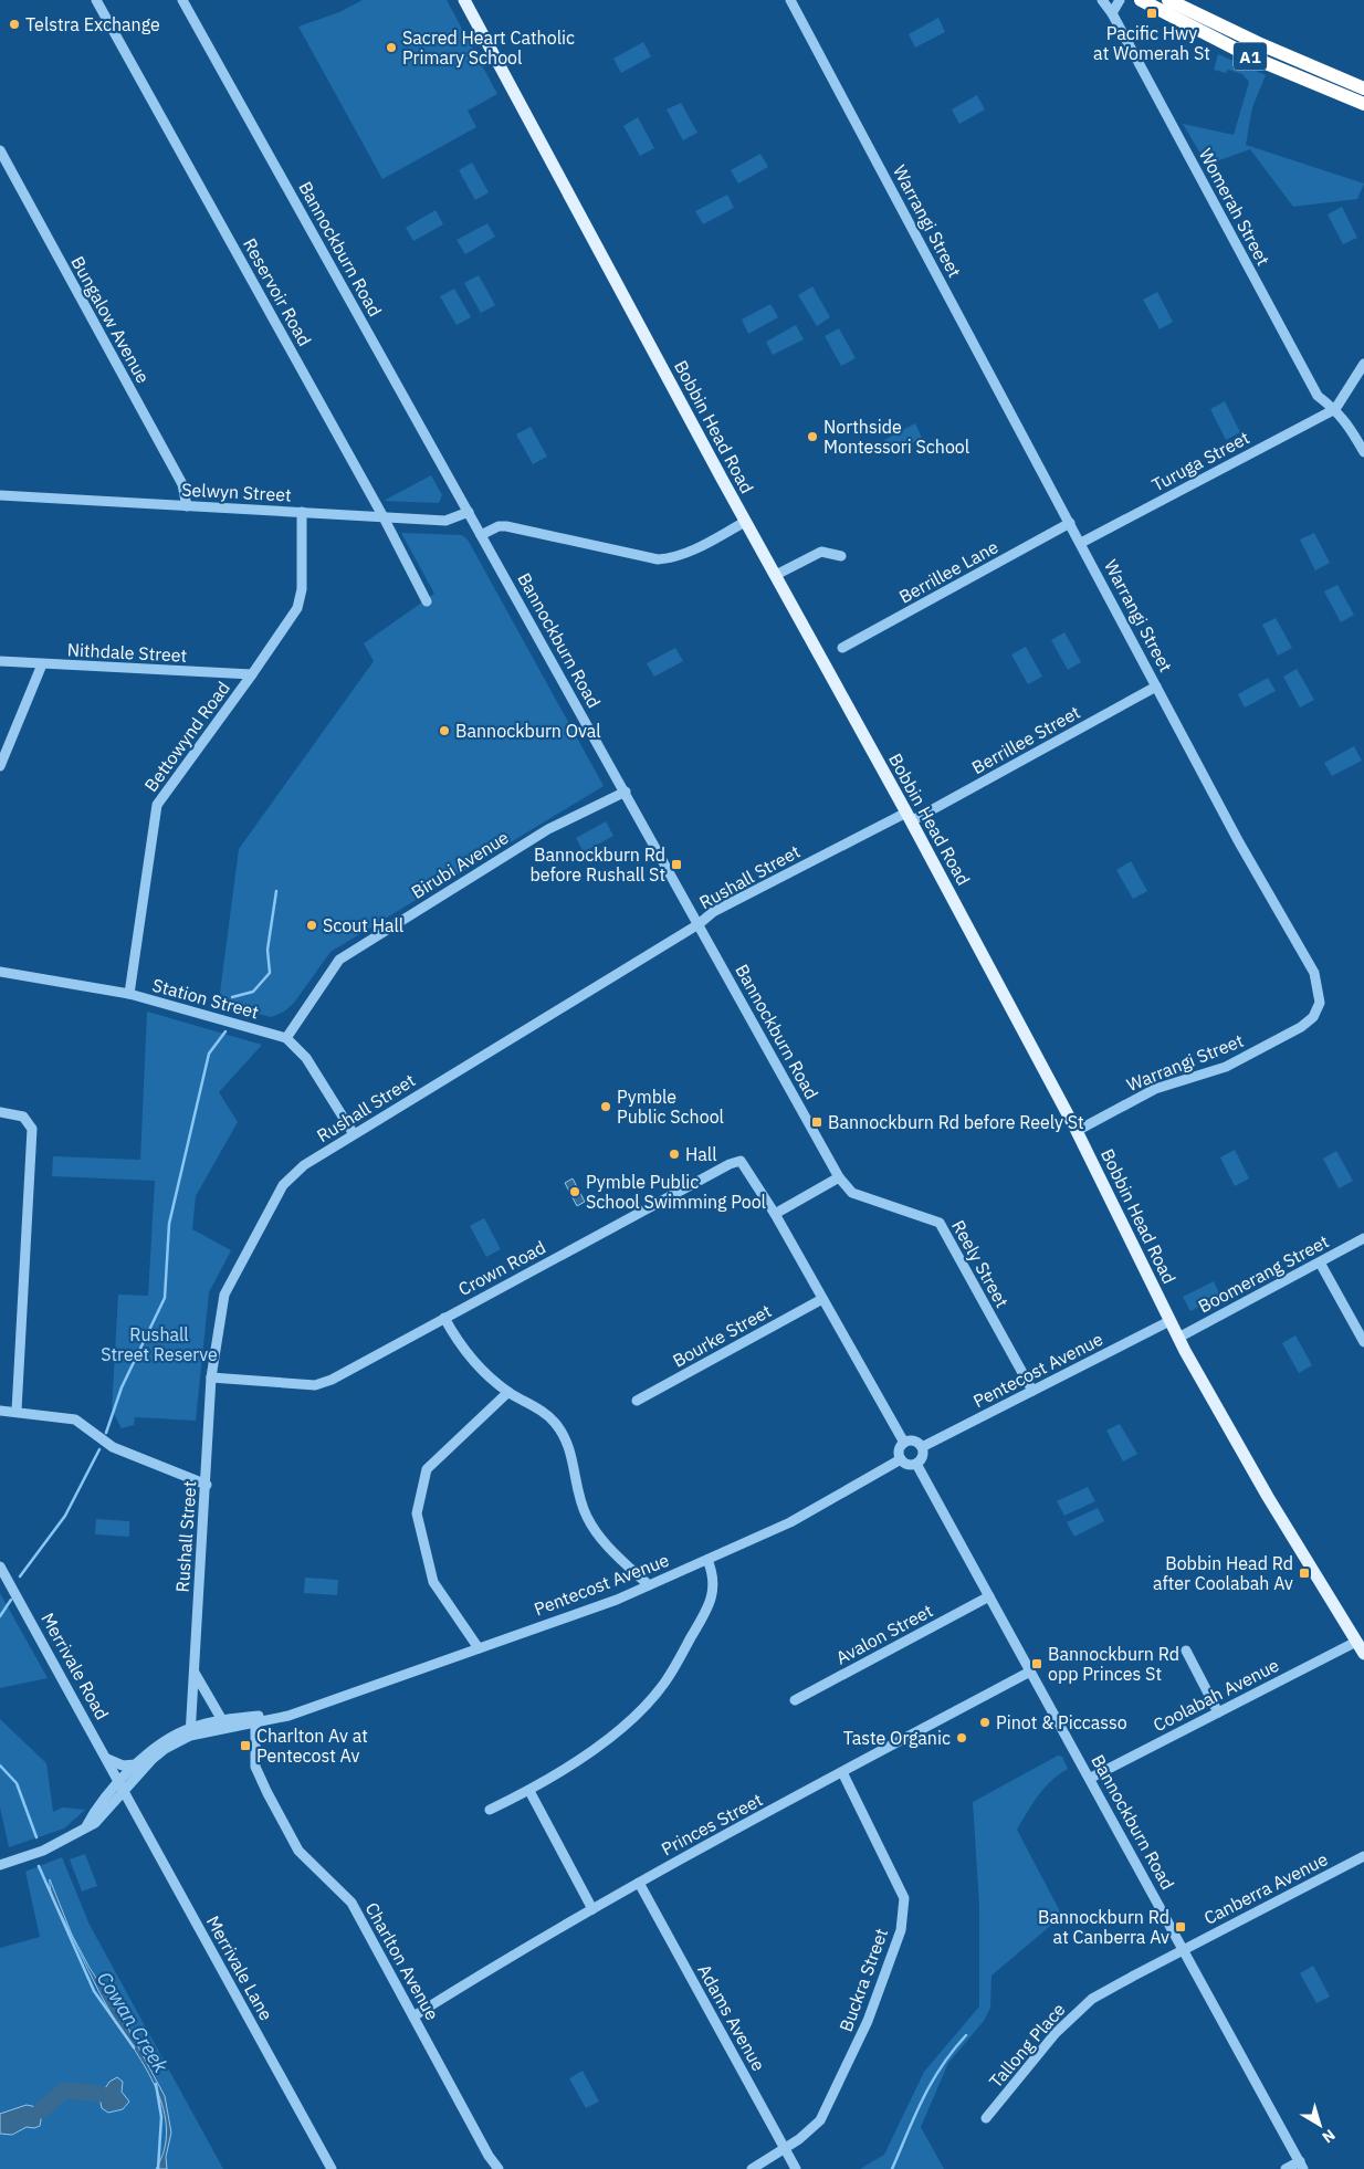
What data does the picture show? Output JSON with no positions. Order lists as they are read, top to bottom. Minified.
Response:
{"streets":{"highway":["A1"],"main road":["Bobbin Head Road"],"street":["Womerah Street","Warrangi Street","Bannockburn Road","Reservoir Road","Bungalow Avenue","Turuga Street","Selwyn Street","Berrillee Lane","Nithdale Street","Bettowynd Road","Berrillee Street","Birubi Avenue","Rushall Street","Station Street","Reely Street","Crown Road","Boomerang Street","Bourke Street","Pentecost Avenue","Avalon Street","Merrivale Road","Coolabah Avenue","Princes Street","Canberra Avenue","Charlton Avenue","Merrivale Lane","Buckra Street","Adams Avenue","Tallong Place"]},"crossings":[["Womerah Street","Turuga Street"],["Warrangi Street","Bobbin Head Road"],["Warrangi Street","Turuga Street"],["Warrangi Street","Berrillee Lane"],["Warrangi Street","Berrillee Street"],["Bannockburn Road","Selwyn Street"],["Bannockburn Road","Birubi Avenue"],["Bannockburn Road","Rushall Street"],["Bannockburn Road","Reely Street"],["Bannockburn Road","Pentecost Avenue"],["Bannockburn Road","Avalon Street"],["Bannockburn Road","Coolabah Avenue"],["Bannockburn Road","Princes Street"],["Bannockburn Road","Canberra Avenue"],["Bannockburn Road","Tallong Place"],["Reservoir Road","Selwyn Street"],["Bungalow Avenue","Selwyn Street"],["Bobbin Head Road","Berrillee Street"],["Bobbin Head Road","Rushall Street"],["Bobbin Head Road","Boomerang Street"],["Bobbin Head Road","Pentecost Avenue"],["Bobbin Head Road","Coolabah Avenue"],["Selwyn Street","Bettowynd Road"],["Nithdale Street","Bettowynd Road"],["Bettowynd Road","Station Street"],["Berrillee Street","Rushall Street"],["Birubi Avenue","Station Street"],["Rushall Street","Station Street"],["Rushall Street","Crown Road"],["Rushall Street","Pentecost Avenue"],["Reely Street","Pentecost Avenue"],["Pentecost Avenue","Merrivale Road"],["Pentecost Avenue","Charlton Avenue"],["Pentecost Avenue","Merrivale Lane"],["Merrivale Road","Merrivale Lane"],["Princes Street","Charlton Avenue"],["Princes Street","Buckra Street"],["Princes Street","Adams Avenue"],["Canberra Avenue","Tallong Place"],["Buckra Street","Adams Avenue"]],"water":["Cowan Creek"],"parks":["Rushall Street Reserve"],"places":{"transit":["Pacific Hwy at Womerah St","Bannockburn Rd before Rushall St","Bannockburn Rd before Reely St","Bobbin Head Rd after Coolabah Av","Bannockburn Rd opp Princes St","Charlton Av at Pentecost Av","Bannockburn Rd at Canberra Av"],"other":["Telstra Exchange","Sacred Heart Catholic Primary School","Northside Montessori School","Bannockburn Oval","Scout Hall","Pymble Public School","Hall","Pymble Public School Swimming Pool","Pinot & Piccasso","Taste Organic"]},"north":"bottom right"}
